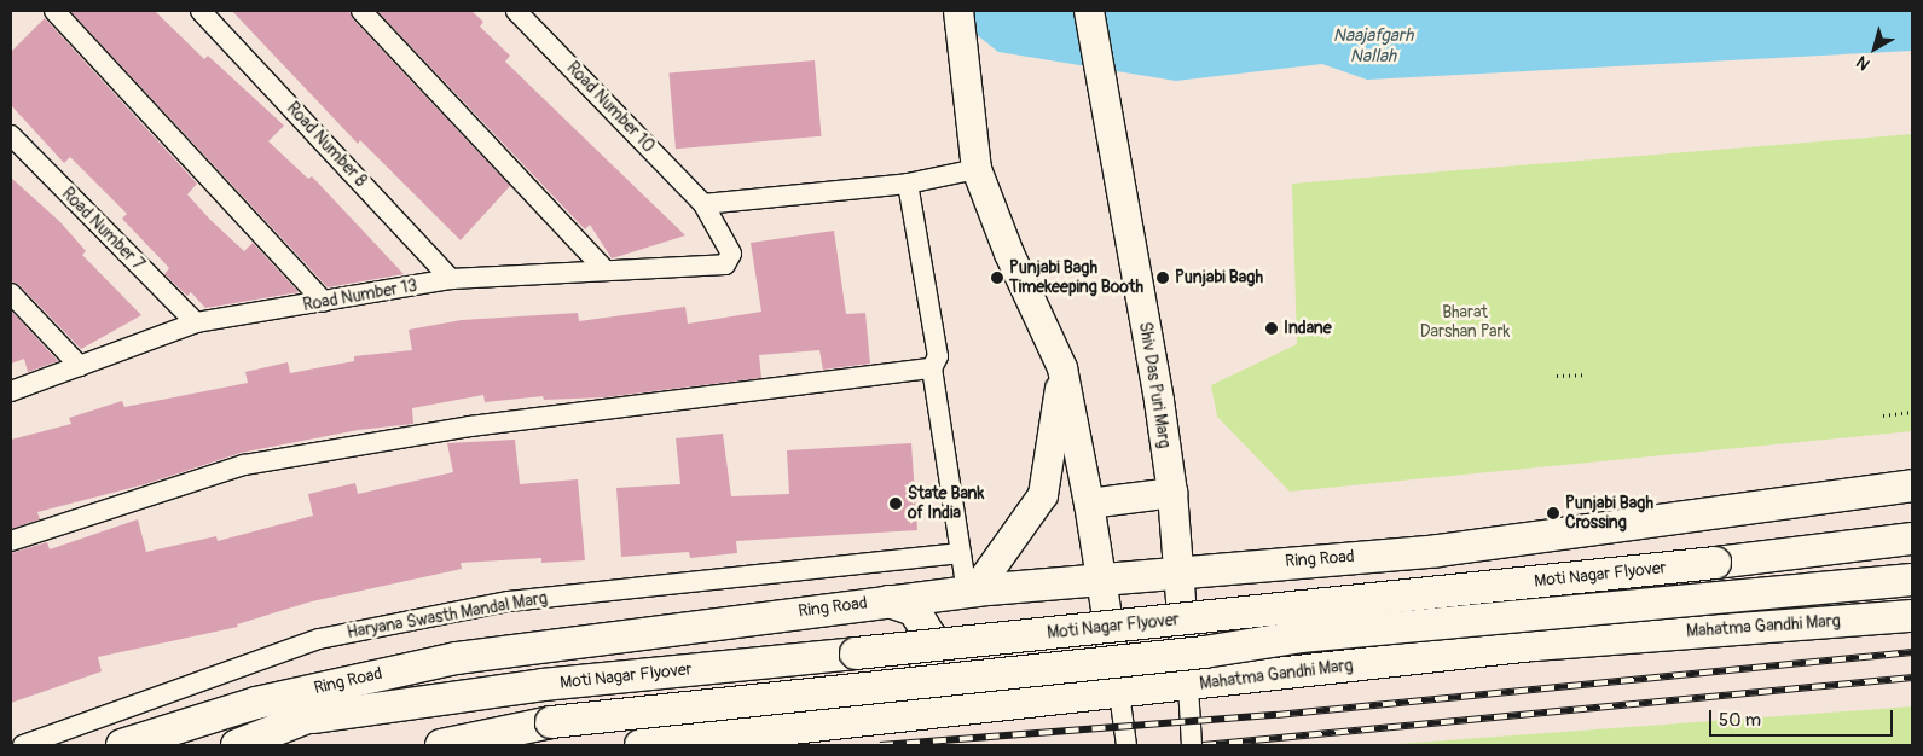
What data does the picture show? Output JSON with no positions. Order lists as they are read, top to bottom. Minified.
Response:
{"streets":{"main road":["Shiv Das Puri Marg","Ring Road","Moti Nagar Flyover","Mahatma Gandhi Marg"],"street":["Road Number 10","Road Number 8","Road Number 7","Road Number 13","Haryana Swasth Mandal Marg"]},"crossings":[["Road Number 10","Road Number 13"],["Road Number 8","Road Number 13"],["Road Number 7","Road Number 13"],["Shiv Das Puri Marg","Ring Road"],["Shiv Das Puri Marg","Mahatma Gandhi Marg"]],"water":["Naajafgarh Nallah"],"parks":["Bharat Darshan Park"],"places":["Punjabi Bagh Timekeeping Booth","Punjabi Bagh","Indane","State Bank of India","Punjabi Bagh Crossing"],"scale_bar":"50 m","north":"bottom left"}
